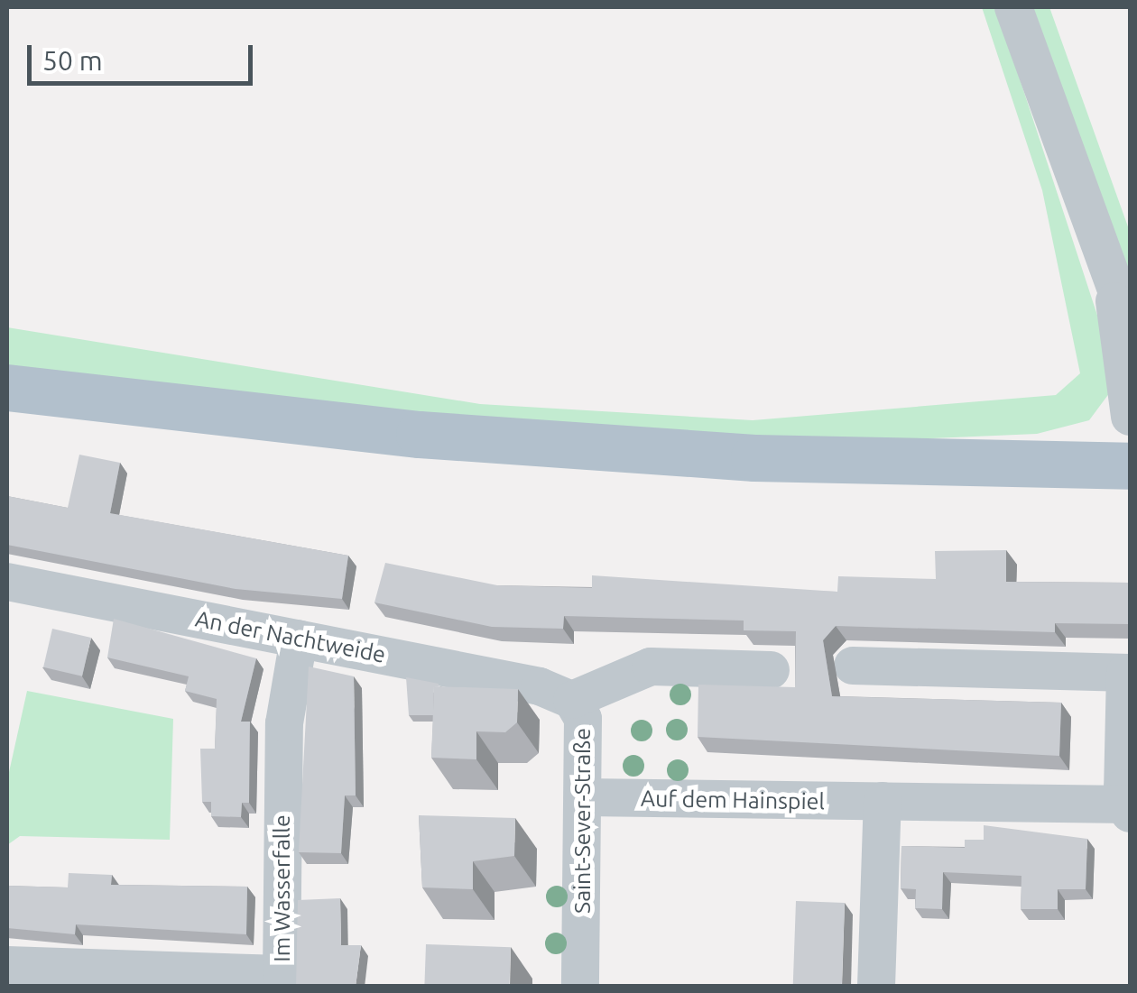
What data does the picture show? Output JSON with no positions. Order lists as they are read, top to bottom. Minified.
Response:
{"streets":{"street":["An der Nachtweide","Auf dem Hainspiel","Saint-Sever-Straße","Im Wasserfalle"]},"crossings":[["An der Nachtweide","Saint-Sever-Straße"],["An der Nachtweide","Im Wasserfalle"],["Auf dem Hainspiel","Saint-Sever-Straße"]],"scale_bar":"50 m"}
